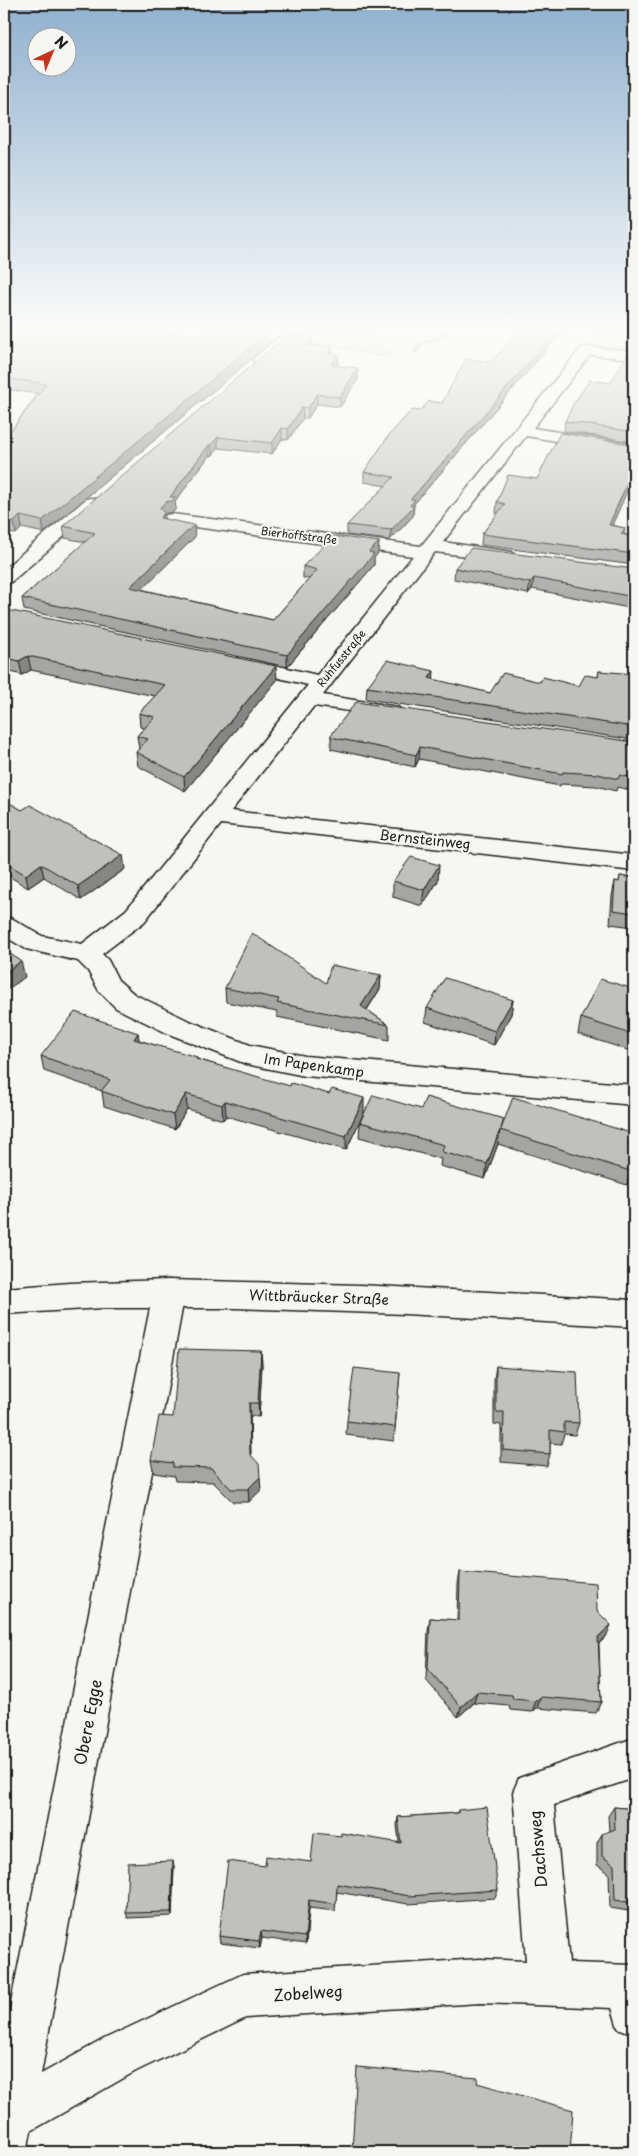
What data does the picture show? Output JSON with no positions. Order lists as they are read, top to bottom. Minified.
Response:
{"streets":{"street":["Bierhoffstraße","Ruhfusstraße","Bernsteinweg","Im Papenkamp","Wittbräucker Straße","Obere Egge","Dachsweg","Zobelweg"]},"crossings":[["Bierhoffstraße","Ruhfusstraße"],["Ruhfusstraße","Bernsteinweg"],["Ruhfusstraße","Im Papenkamp"],["Wittbräucker Straße","Obere Egge"],["Obere Egge","Zobelweg"],["Dachsweg","Zobelweg"]],"north":"top right"}
